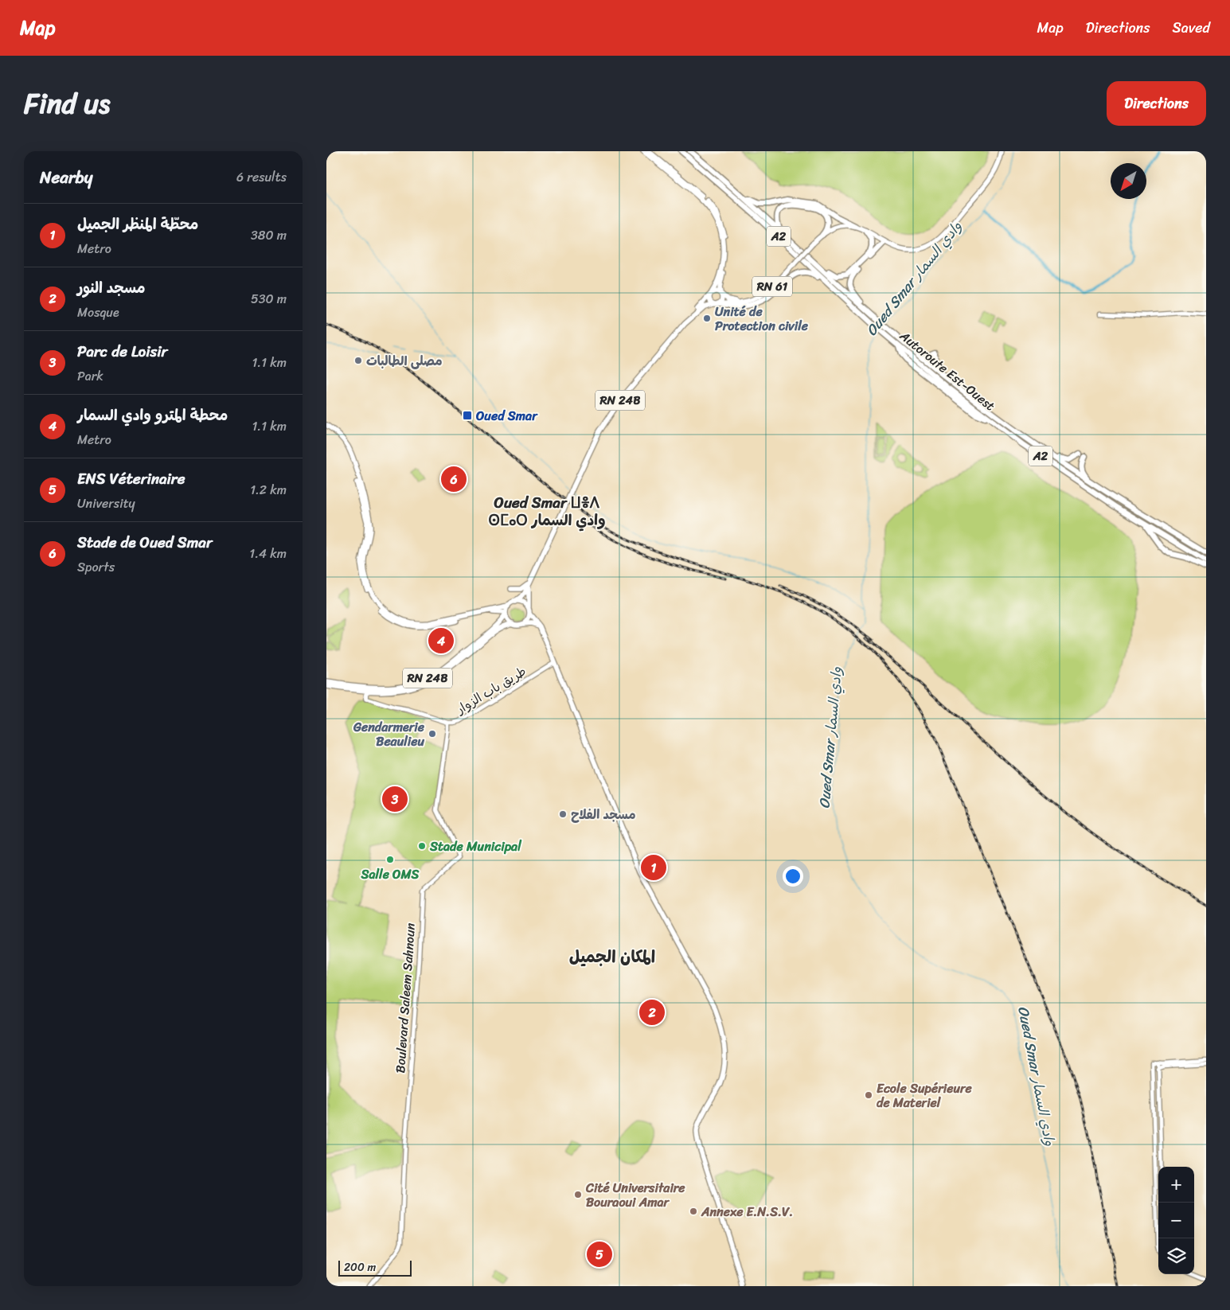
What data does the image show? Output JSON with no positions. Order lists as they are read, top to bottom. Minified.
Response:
{"streets":{"highway":["A2","Autoroute Est-Ouest"],"main road":["RN 61","RN 24B"],"street":["طريق باب الزوار","Boulevard Saleem Sahnoun"]},"crossings":[["RN 61","RN 24B"],["طريق باب الزوار","Boulevard Saleem Sahnoun"]],"districts":["Oued Smar ⵡⴻⴷ ⵙⵎⴰⵔ وادي السمار","المكان الجميل"],"water":["Oued Smar وادي السمار"],"places":{"other":["Unité de Protection civile","مصلى الطالبات","Gendarmerie Beaulieu","مسجد الفلاح","Stade Municipal","Salle OMS","Ecole Supérieure de Materiel","Cité Universitaire Bouraoui Amar","Annexe E.N.S.V."],"transit":["Oued Smar"]},"scale_bar":"200 m","north":"bottom left","page":{"header":"Map","nav":["Map","Directions","Saved"],"title":"Find us","buttons":"Directions","heading":["Nearby","6 results"],"list":[{"mark":"1","name":"محطّة المنظر الجميل","note":"Metro","value":"380 m"},{"mark":"2","name":"مسجد النور","note":"Mosque","value":"530 m"},{"mark":"3","name":"Parc de Loisir","note":"Park","value":"1.1 km"},{"mark":"4","name":"محطة المترو وادي السمار","note":"Metro","value":"1.1 km"},{"mark":"5","name":"ENS Véterinaire","note":"University","value":"1.2 km"},{"mark":"6","name":"Stade de Oued Smar","note":"Sports","value":"1.4 km"}],"pins":["6","4","3","1","2","5"],"map_buttons":["+","−"],"scale":"200 m"}}
